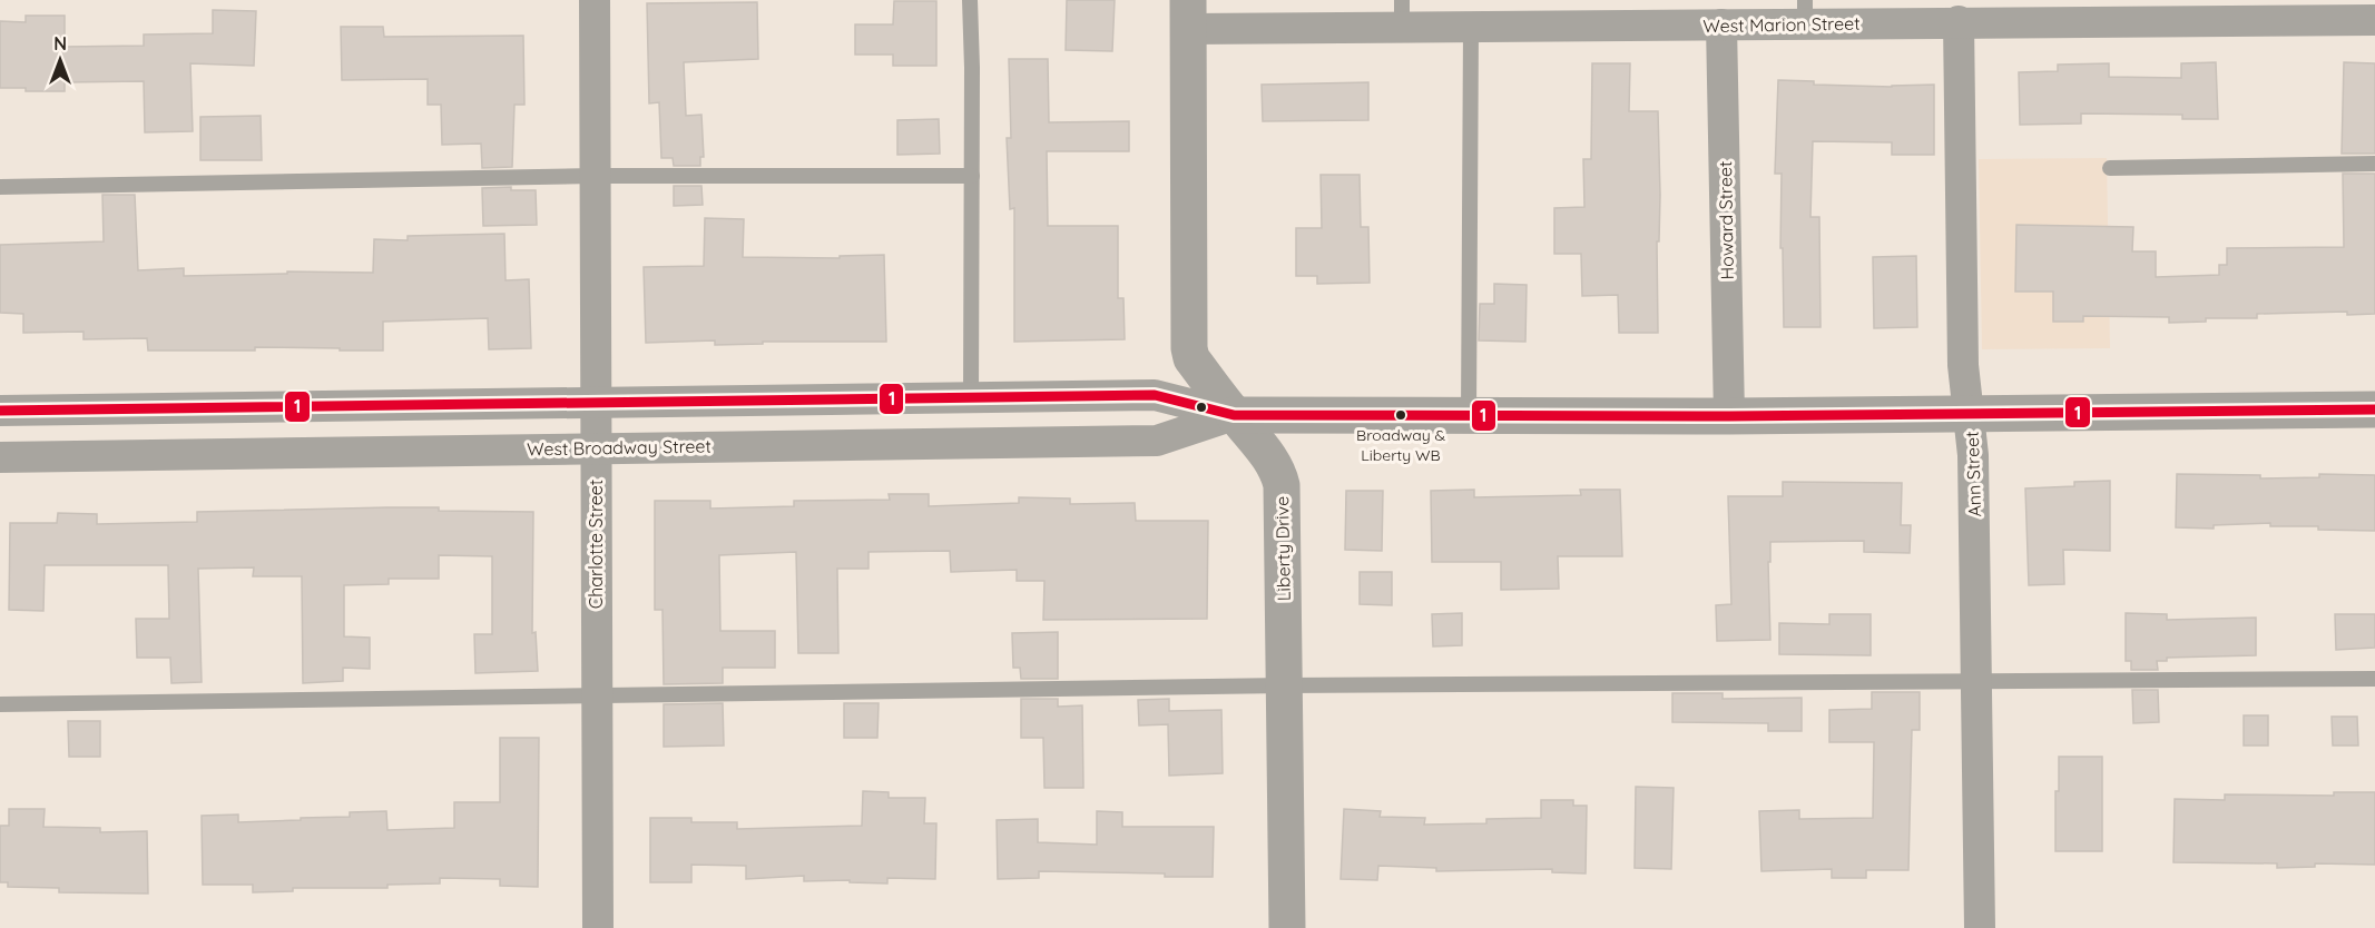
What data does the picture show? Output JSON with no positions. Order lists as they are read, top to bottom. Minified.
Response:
{"streets":{"street":["West Marion Street","Howard Street","West Broadway Street","Ann Street","Charlotte Street","Liberty Drive"]},"crossings":[["West Marion Street","Howard Street"],["West Marion Street","Ann Street"],["West Marion Street","Liberty Drive"],["Howard Street","West Broadway Street"],["West Broadway Street","Ann Street"],["West Broadway Street","Charlotte Street"],["West Broadway Street","Liberty Drive"]],"places":["Broadway & Liberty WB"],"lines":["transit line 1"],"north":"top"}
